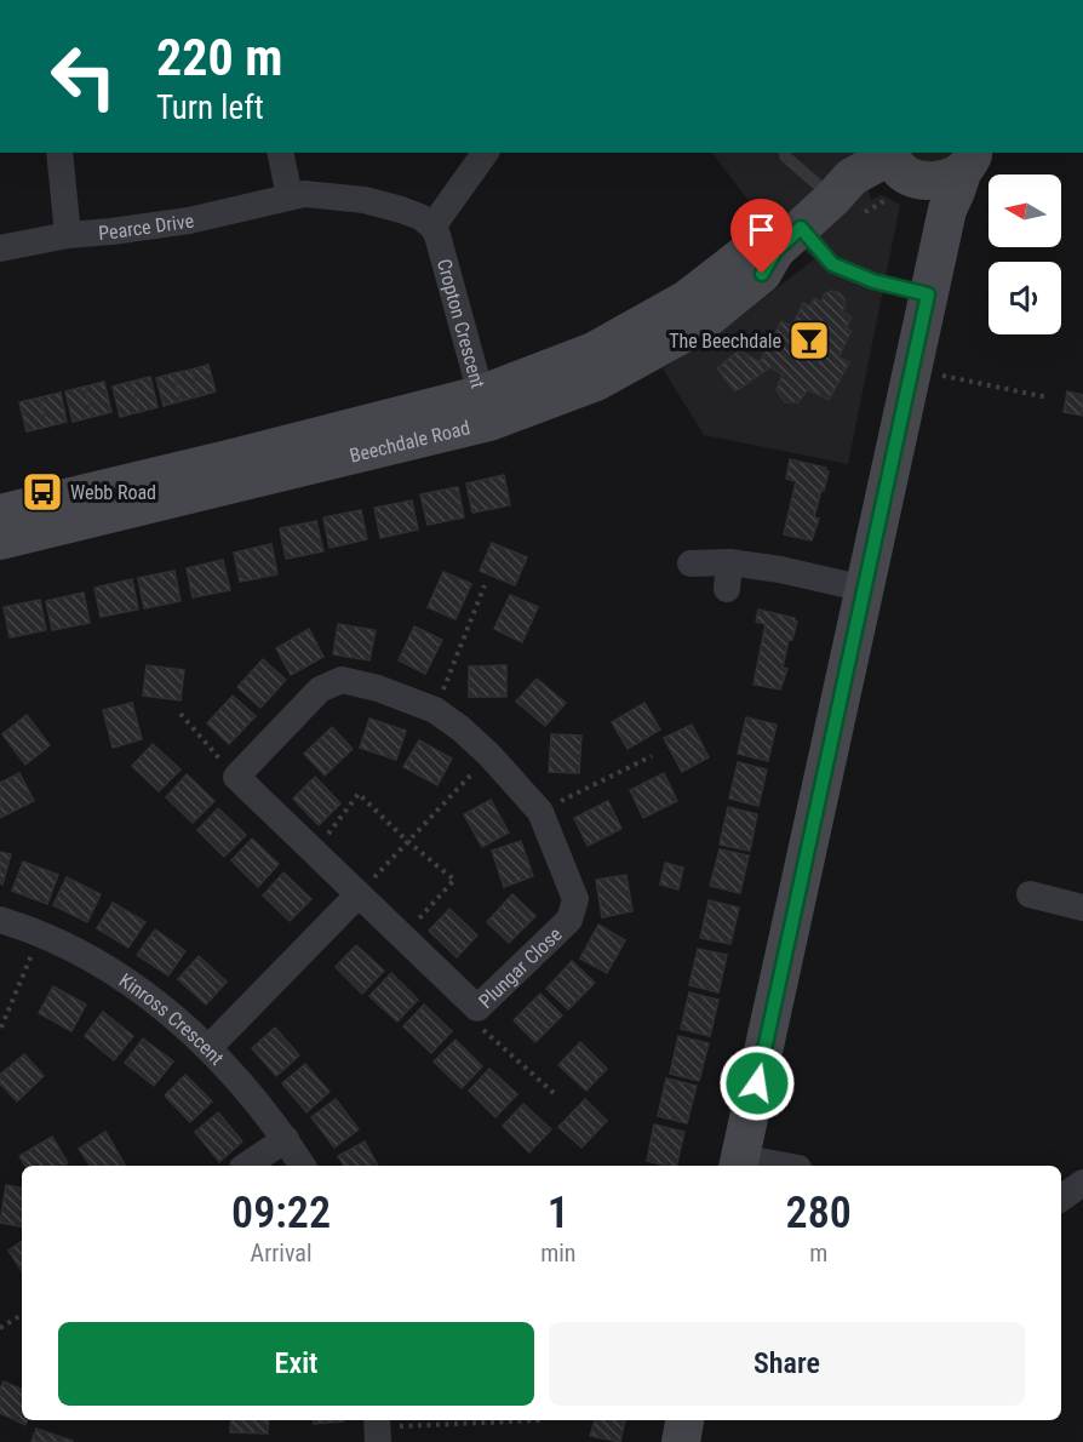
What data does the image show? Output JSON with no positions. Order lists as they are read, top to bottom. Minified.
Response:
{"streets":{"street":["Pearce Drive","Cropton Crescent","Beechdale Road","Plungar Close","Kinross Crescent"]},"crossings":[["Cropton Crescent","Beechdale Road"]],"places":{"bar":["The Beechdale"],"bus stop":["Webb Road"]},"north":"left","page":{"turn":["220 m","Turn left"],"eta":["09:22","Arrival","1","min","280","m"],"buttons":["Exit","Share"]}}
